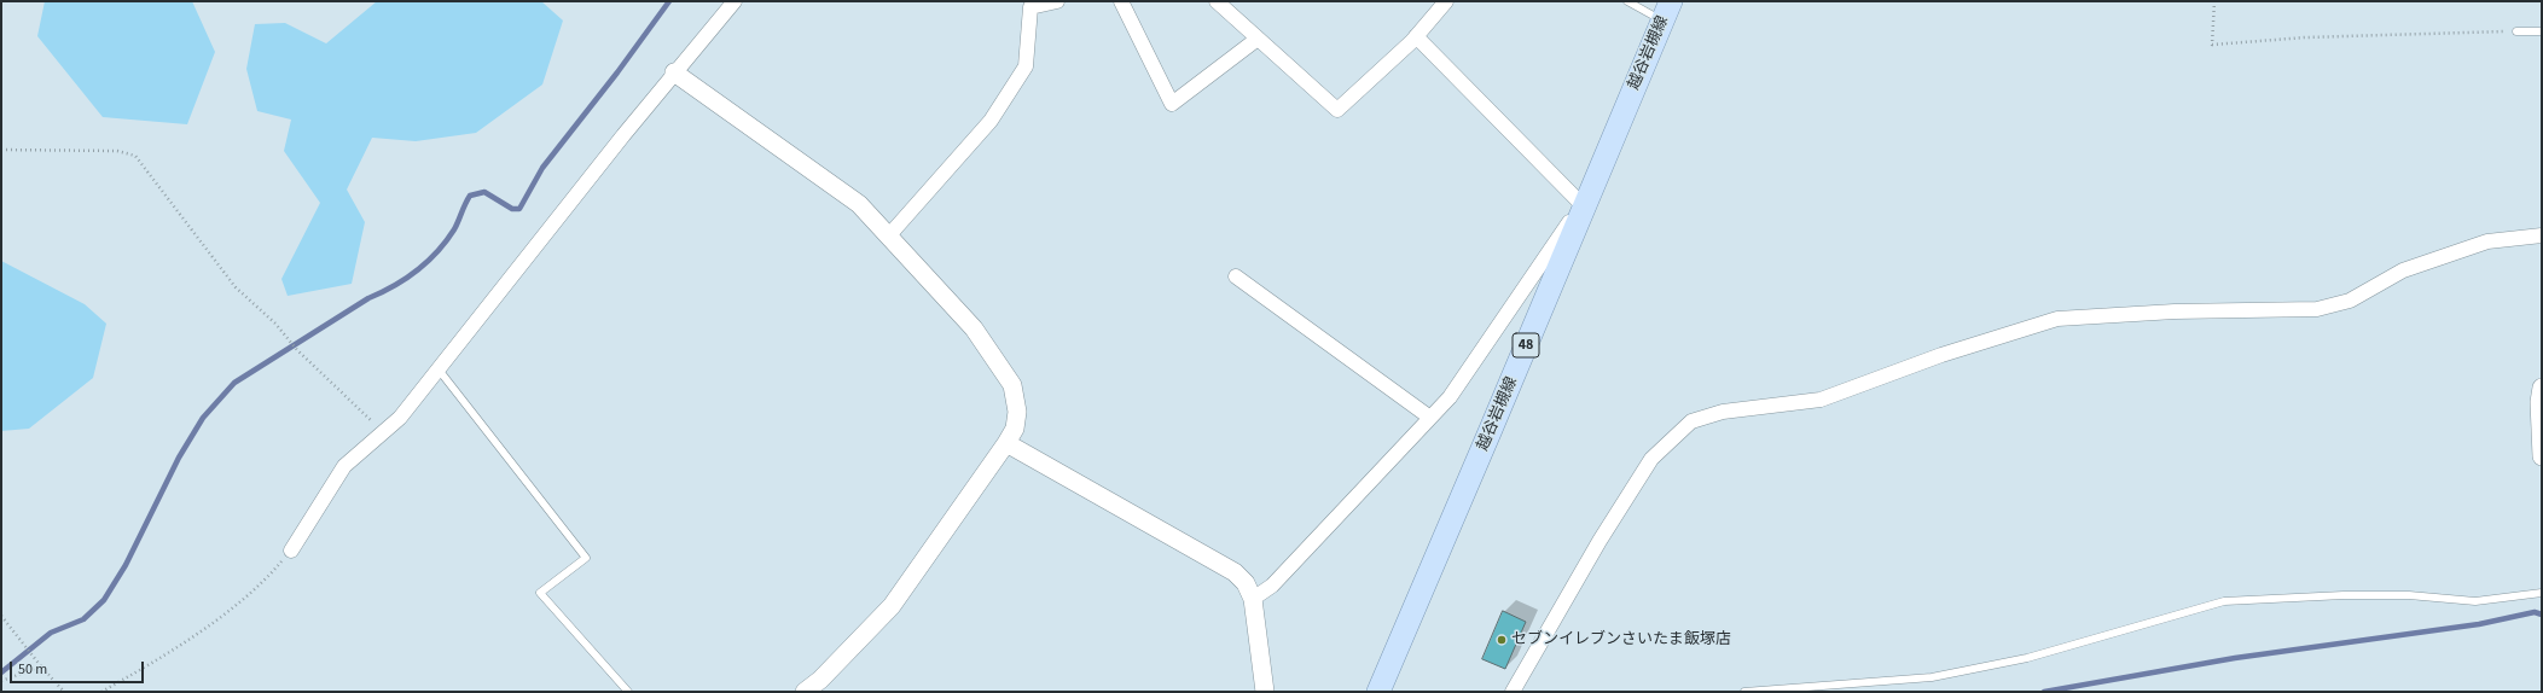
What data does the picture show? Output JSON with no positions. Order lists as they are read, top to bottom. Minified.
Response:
{"streets":{"main road":["越谷岩槻線","48"]},"places":["セブンイレブンさいたま飯塚店"],"scale_bar":"50 m"}
